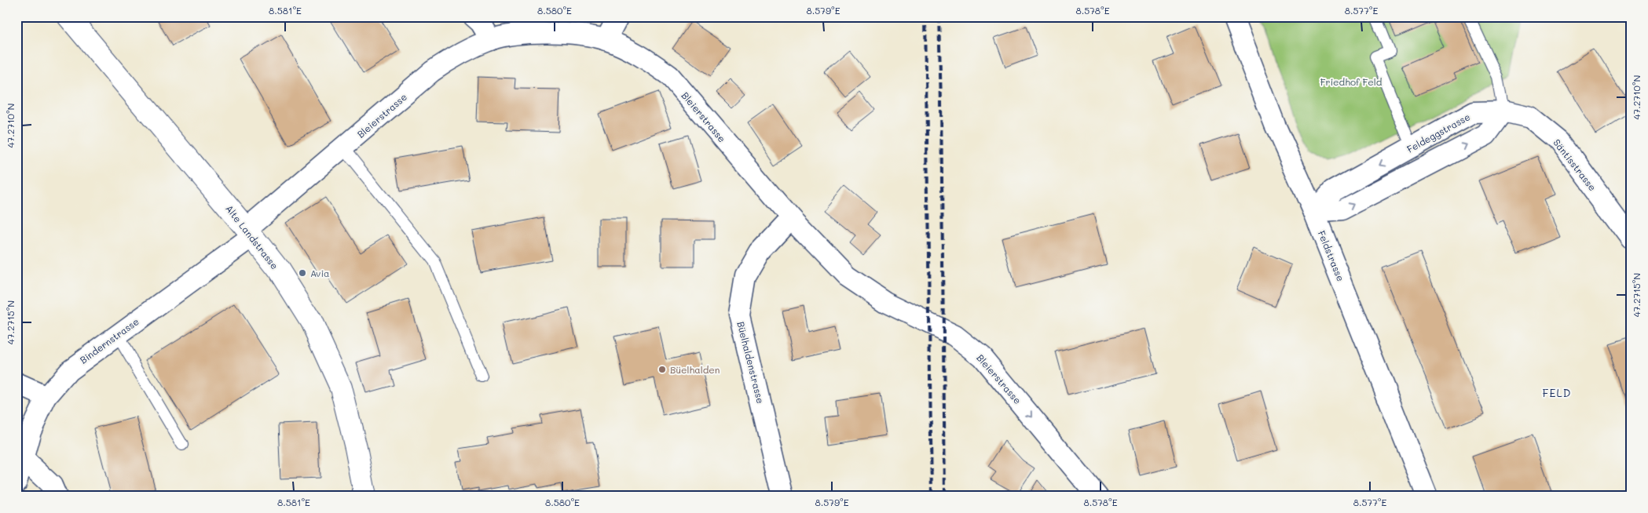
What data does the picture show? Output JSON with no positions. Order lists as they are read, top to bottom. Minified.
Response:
{"streets":{"main road":["Alte Landstrasse"],"street":["Bleierstrasse","Feldeggstrasse","Säntisstrasse","Feldstrasse","Bindernstrasse","Büelhaldenstrasse"]},"crossings":[["Bleierstrasse","Alte Landstrasse"],["Bleierstrasse","Bindernstrasse"],["Bleierstrasse","Büelhaldenstrasse"],["Feldeggstrasse","Säntisstrasse"],["Feldeggstrasse","Feldstrasse"],["Alte Landstrasse","Bindernstrasse"]],"one_way":["Bleierstrasse"],"districts":["FELD"],"parks":["Friedhof Feld"],"places":["Avia","Büelhalden"],"coordinates":["8.581°E","8.580°E","8.579°E","8.578°E","8.577°E","47.2710°N","47.2715°N"]}
